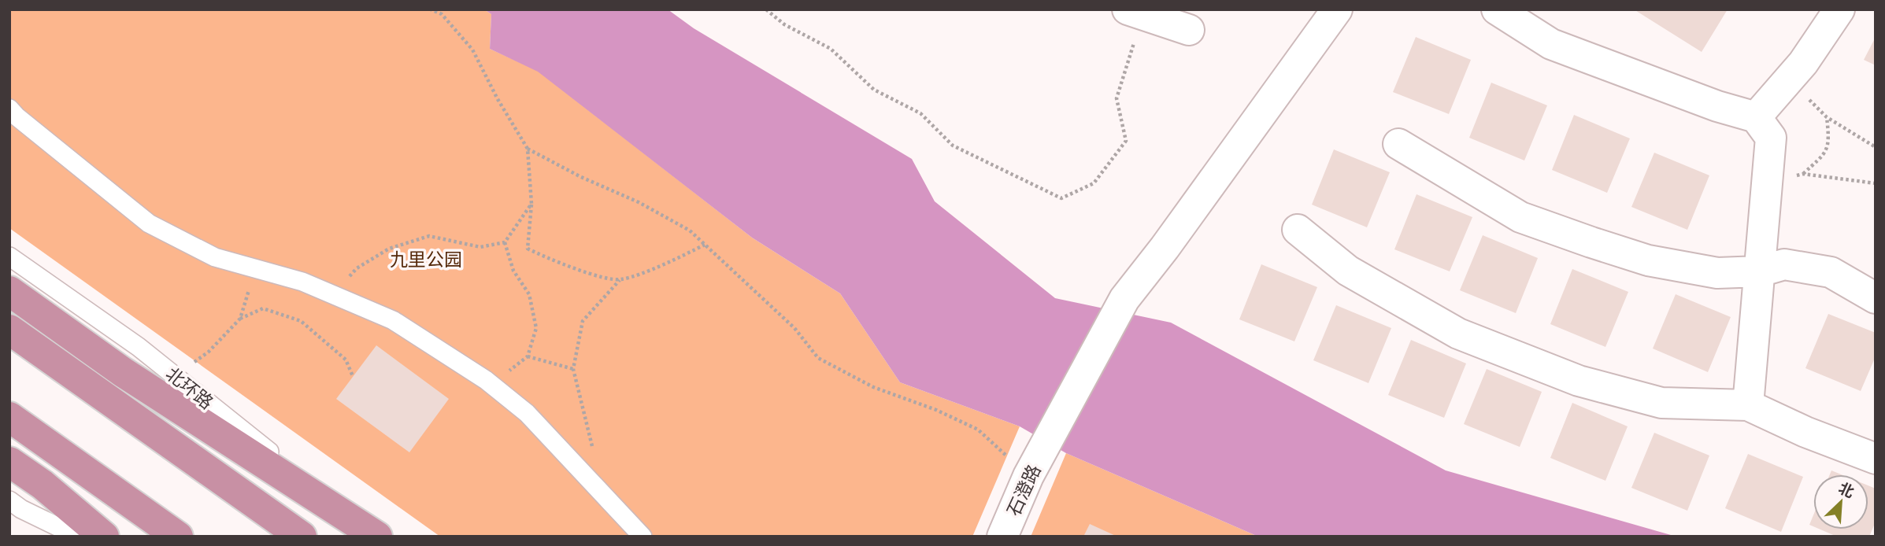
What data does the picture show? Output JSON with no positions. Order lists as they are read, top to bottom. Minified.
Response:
{"streets":{"street":["石澄路"],"lane":["北环路"]},"parks":["九里公园"],"north":"top right"}
